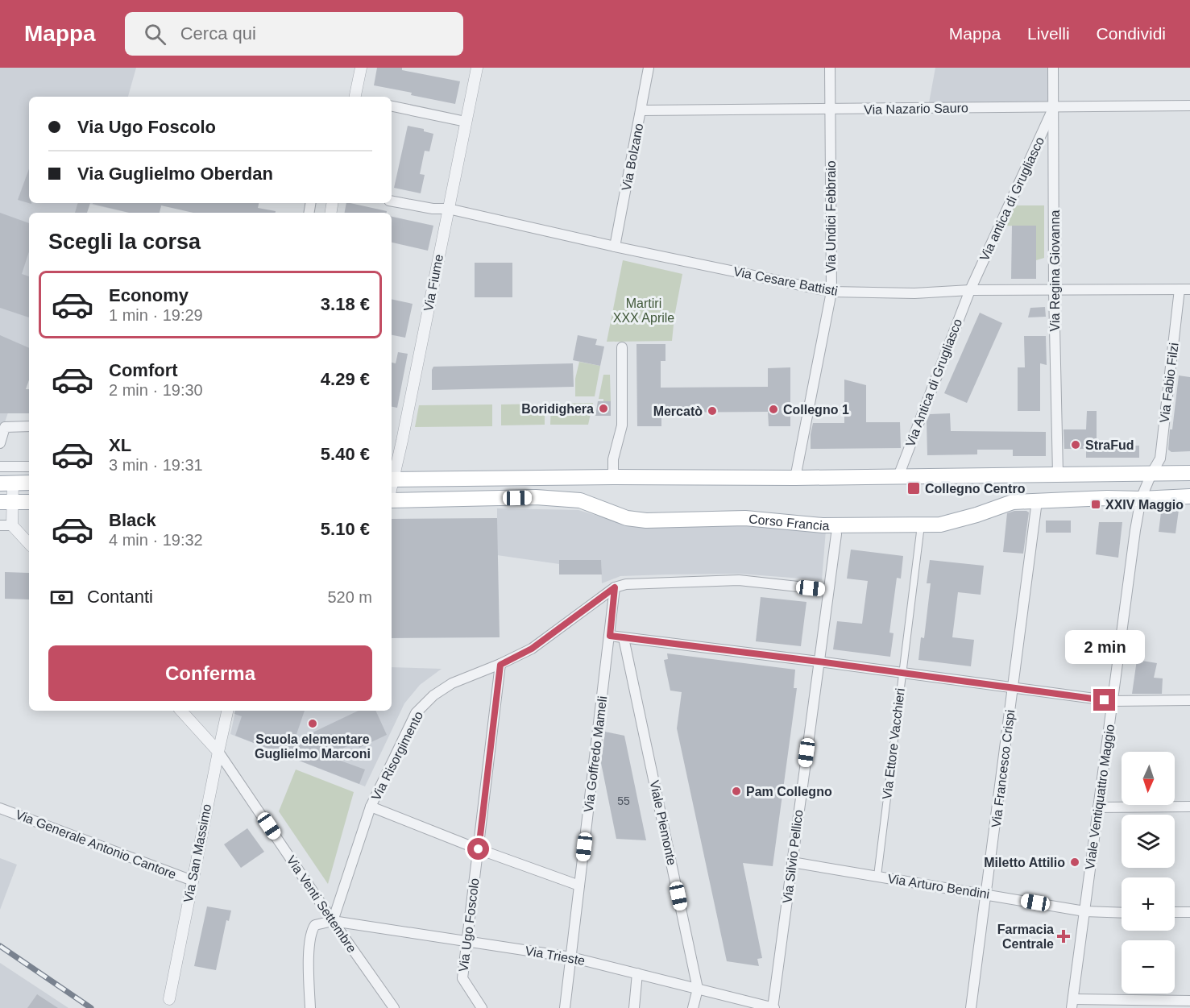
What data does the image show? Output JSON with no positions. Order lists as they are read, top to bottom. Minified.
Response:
{"streets":{"main road":["Corso Francia"],"street":["Via Nazario Sauro","Via Bolzano","Via antica di Grugliasco","Via Undici Febbraio","Via Regina Giovanna","Via Cesare Battisti","Via Fiume","Via Antica di Grugliasco","Via Fabio Filzi","Via Ettore Vacchieri","Via Goffredo Mameli","Via Risorgimento","Via Francesco Crispi","Viale Ventiquattro Maggio","Viale Piemonte","Via Generale Antonio Cantore","Via San Massimo","Via Silvio Pellico","Via Arturo Bendini","Via Venti Settembre","Via Ugo Foscolo","Via Trieste"]},"crossings":[["Via Nazario Sauro","Via Bolzano"],["Via Nazario Sauro","Via antica di Grugliasco"],["Via Nazario Sauro","Via Undici Febbraio"],["Via Nazario Sauro","Via Regina Giovanna"],["Via Bolzano","Via Cesare Battisti"],["Via antica di Grugliasco","Via Regina Giovanna"],["Via antica di Grugliasco","Via Cesare Battisti"],["Via antica di Grugliasco","Via Antica di Grugliasco"],["Via Undici Febbraio","Via Cesare Battisti"],["Via Regina Giovanna","Via Cesare Battisti"],["Via Cesare Battisti","Via Fiume"],["Via Cesare Battisti","Via Antica di Grugliasco"],["Via Cesare Battisti","Via Fabio Filzi"],["Via Fabio Filzi","Viale Ventiquattro Maggio"],["Corso Francia","Via Ettore Vacchieri"],["Corso Francia","Via Risorgimento"],["Corso Francia","Via Francesco Crispi"],["Corso Francia","Viale Ventiquattro Maggio"],["Corso Francia","Via Silvio Pellico"],["Via Ettore Vacchieri","Via Arturo Bendini"],["Via Goffredo Mameli","Via Risorgimento"],["Via Goffredo Mameli","Via Trieste"],["Via Risorgimento","Via Silvio Pellico"],["Via Risorgimento","Via Venti Settembre"],["Via Risorgimento","Via Ugo Foscolo"],["Via Risorgimento","Via Trieste"],["Via Francesco Crispi","Via Arturo Bendini"],["Viale Ventiquattro Maggio","Via Arturo Bendini"],["Viale Piemonte","Via Trieste"],["Via Generale Antonio Cantore","Via San Massimo"],["Via San Massimo","Via Venti Settembre"],["Via Silvio Pellico","Via Arturo Bendini"],["Via Silvio Pellico","Via Trieste"],["Via Venti Settembre","Via Trieste"],["Via Ugo Foscolo","Via Trieste"]],"parks":["Martiri XXX Aprile"],"places":{"other":["Boridighera","Collegno 1","Mercatò","StraFud","Scuola elementare Guglielmo Marconi","Pam Collegno","Miletto Attilio"],"transit":["Collegno Centro","XXIV Maggio"],"health":["Farmacia Centrale"]},"house_numbers":["55"],"north":"bottom","page":{"header":"Mappa","search":"Cerca qui","nav":["Mappa","Livelli","Condividi"],"banner":["Via Ugo Foscolo","Via Guglielmo Oberdan"],"heading":"Scegli la corsa","list":[{"name":"Economy","note":"1 min · 19:29","value":"3.18 €"},{"name":"Comfort","note":"2 min · 19:30","value":"4.29 €"},{"name":"XL","note":"3 min · 19:31","value":"5.40 €"},{"name":"Black","note":"4 min · 19:32","value":"5.10 €"}],"pay":["Contanti","520 m"],"bubble":"2 min","buttons":"Conferma","map_buttons":["+","−"]}}
